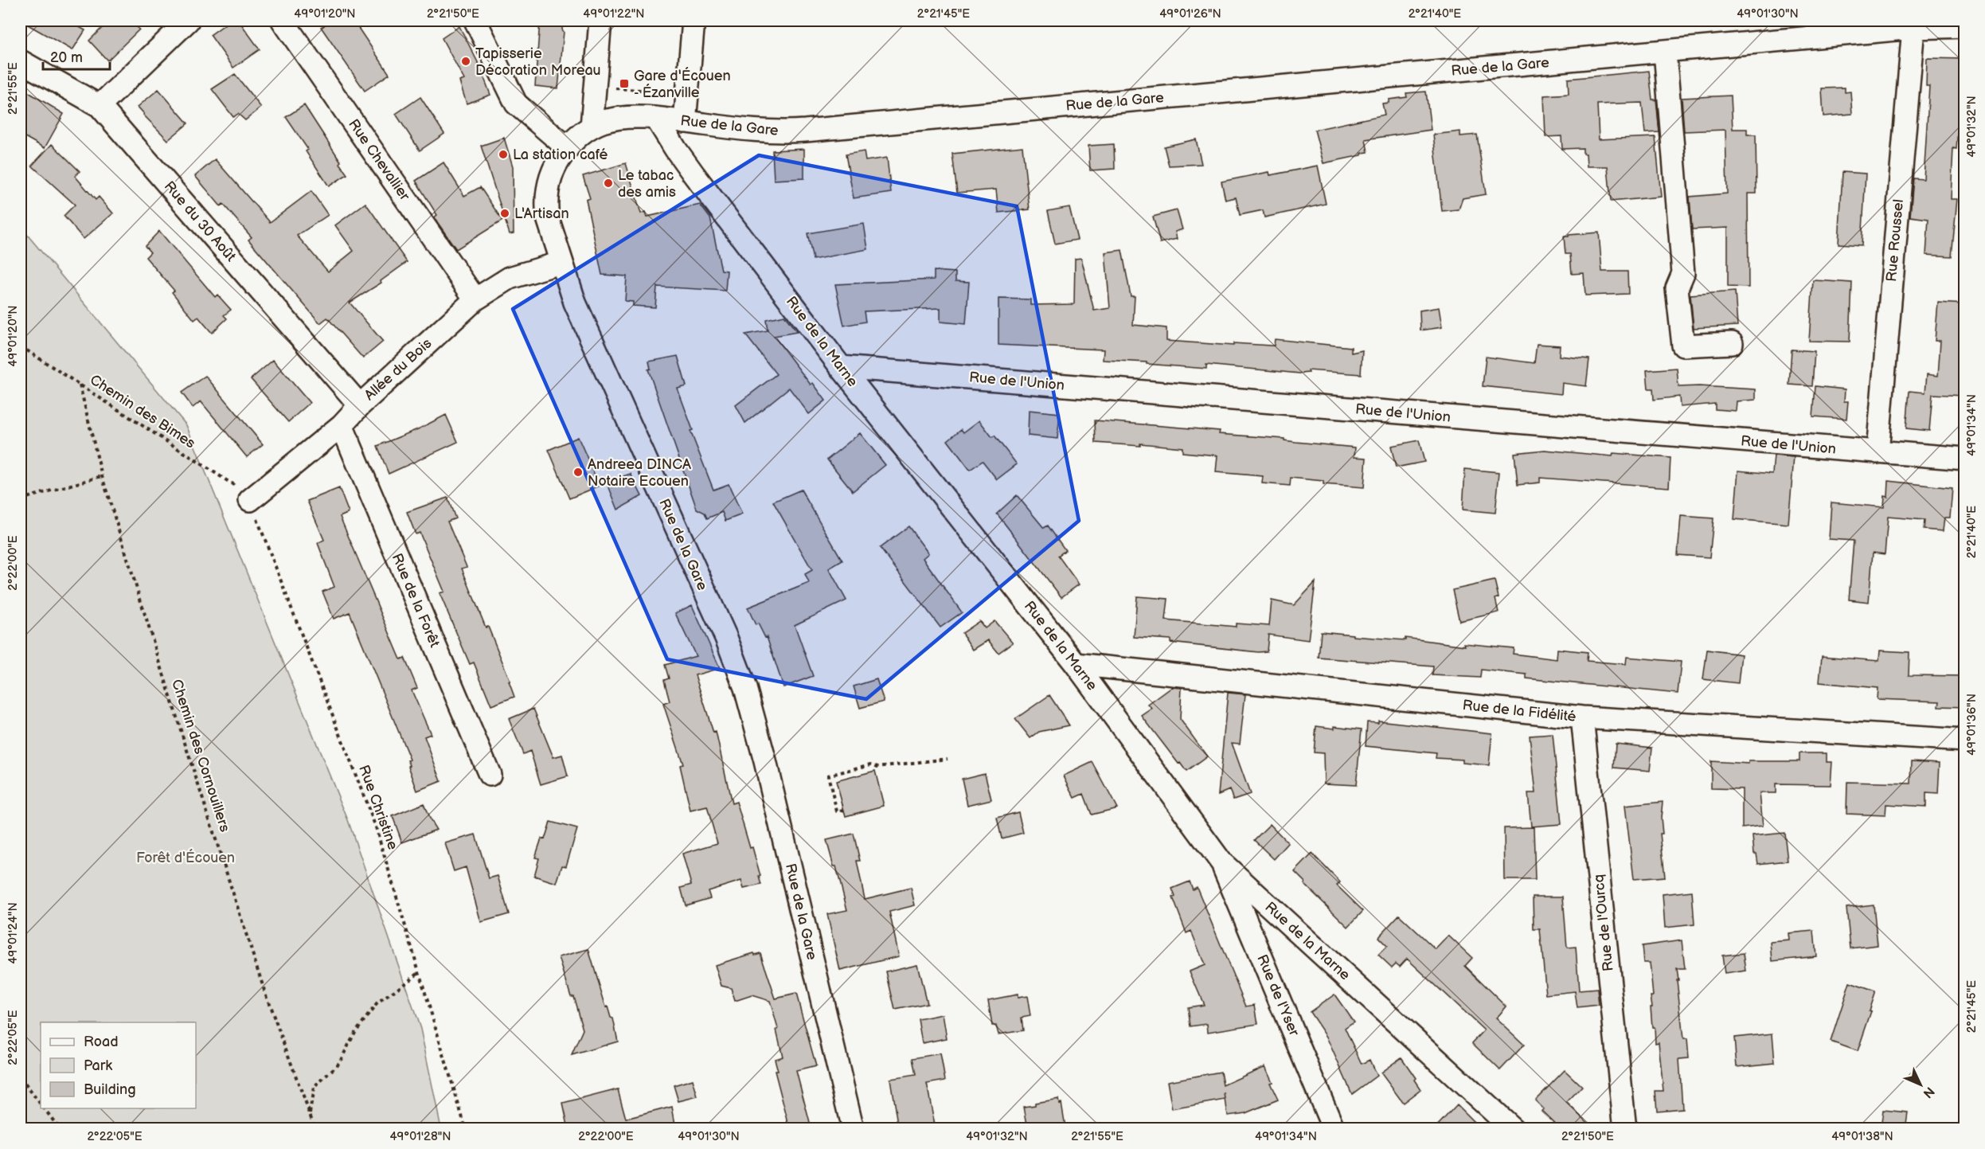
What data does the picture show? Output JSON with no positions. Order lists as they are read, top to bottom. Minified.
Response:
{"streets":{"street":["Rue de la Gare","Rue Chevallier","Rue du 30 Août","Rue Roussel","Rue de la Marne","Allée du Bois","Rue de l'Union","Rue de la Forêt","Rue de la Fidélité","Rue de l'Ourcq","Rue de l'Yser"],"path":["Chemin des Bimes","Chemin des Cornouillers","Rue Christine"]},"crossings":[["Rue de la Gare","Rue Roussel"],["Rue de la Gare","Rue de la Marne"],["Rue de la Gare","Allée du Bois"],["Rue Chevallier","Allée du Bois"],["Rue du 30 Août","Allée du Bois"],["Rue Roussel","Rue de l'Union"],["Rue de la Marne","Rue de l'Union"],["Rue de la Marne","Rue de la Fidélité"],["Rue de la Marne","Rue de l'Yser"],["Allée du Bois","Chemin des Bimes"],["Allée du Bois","Rue de la Forêt"],["Allée du Bois","Rue Christine"],["Chemin des Bimes","Chemin des Cornouillers"],["Chemin des Bimes","Rue Christine"],["Rue de la Fidélité","Rue de l'Ourcq"]],"parks":["Forêt d'Écouen"],"places":{"other":["Tapisserie Décoration Moreau","La station café","Le tabac des amis","L'Artisan","Andreea DINCA Notaire Ecouen"],"transit":["Gare d'Écouen - Ézanville"]},"legend":["Road","Park","Building"],"scale_bar":"20 m","north":"bottom right","coordinates":["49°01'20\"N","2°21'50\"E","49°01'22\"N","2°21'45\"E","49°01'26\"N","2°21'40\"E","49°01'30\"N","2°21'55\"E","49°01'32\"N","49°01'34\"N","2°22'00\"E","49°01'36\"N","49°01'24\"N","2°22'05\"E","49°01'28\"N","49°01'38\"N"]}
